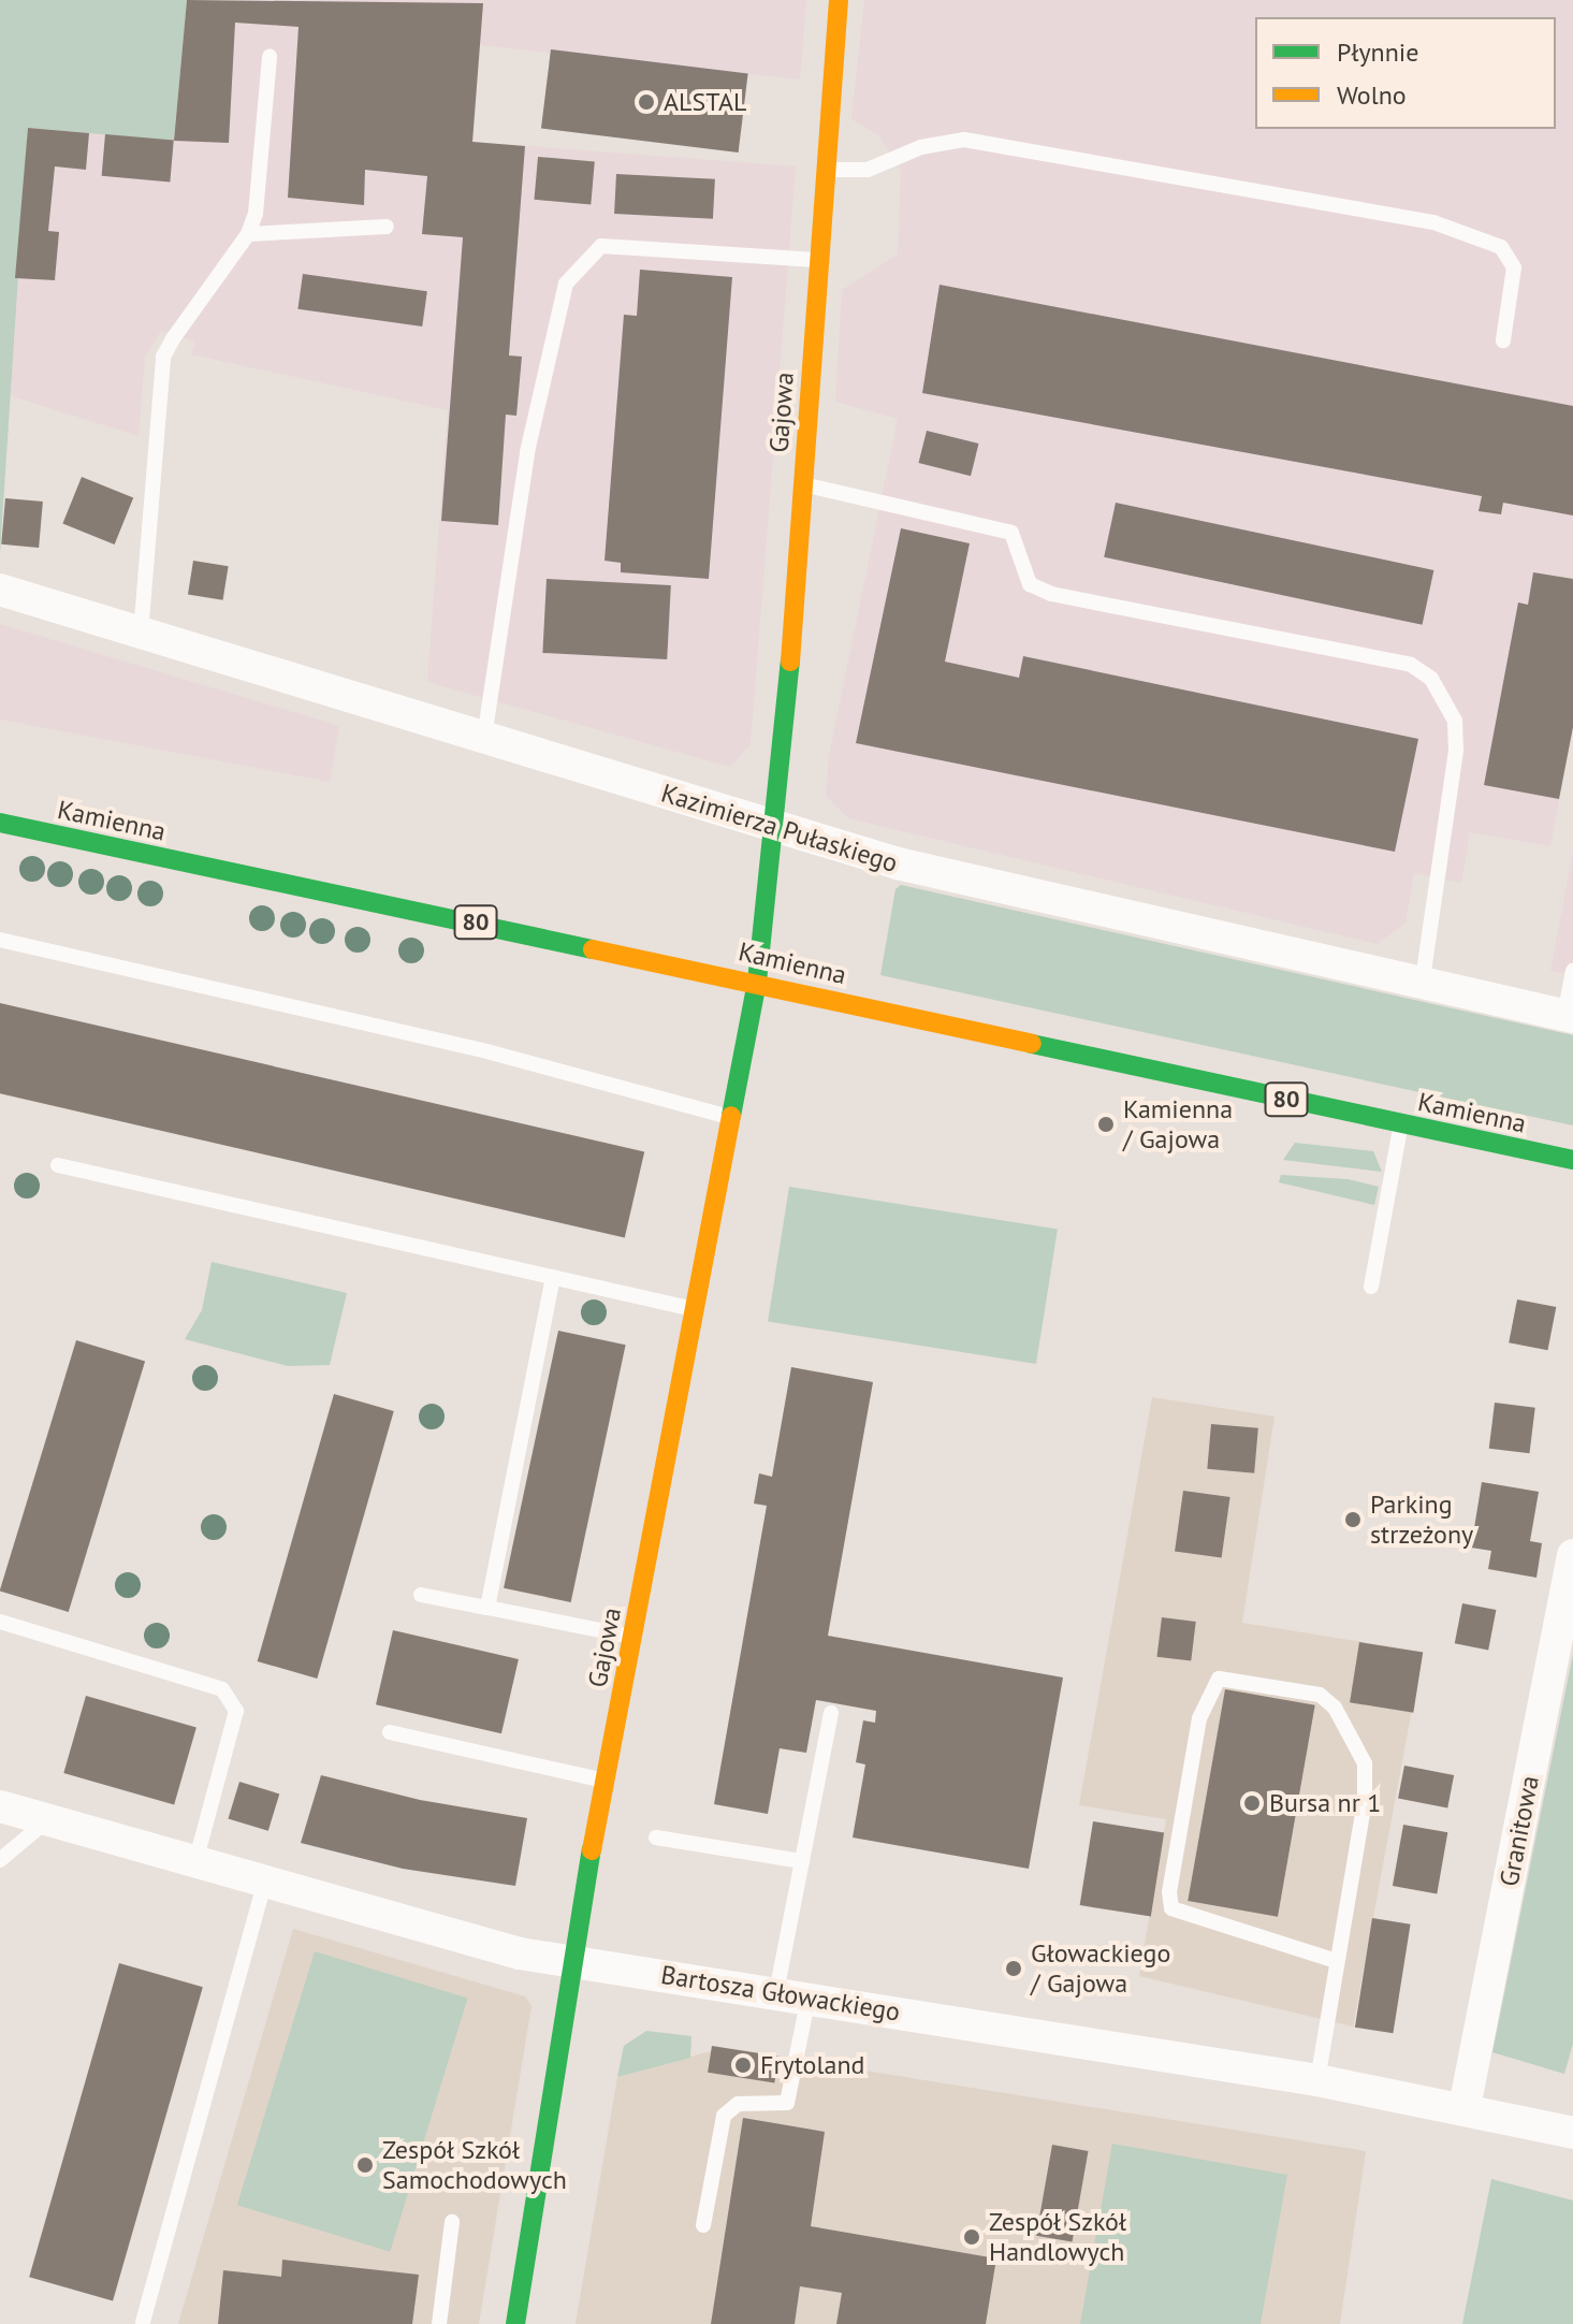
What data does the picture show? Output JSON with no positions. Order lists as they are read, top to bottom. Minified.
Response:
{"streets":{"street":["Gajowa","Kamienna","Kazimierza Pułaskiego","80","Granitowa","Bartosza Głowackiego"]},"crossings":[["Gajowa","Kamienna"],["Gajowa","Kazimierza Pułaskiego"],["Gajowa","Bartosza Głowackiego"],["Granitowa","Bartosza Głowackiego"]],"places":["ALSTAL","Kamienna / Gajowa","Parking strzeżony","Bursa nr 1","Głowackiego / Gajowa","Frytoland","Zespół Szkół Samochodowych","Zespół Szkół Handlowych"],"legend":["Płynnie","Wolno"]}
